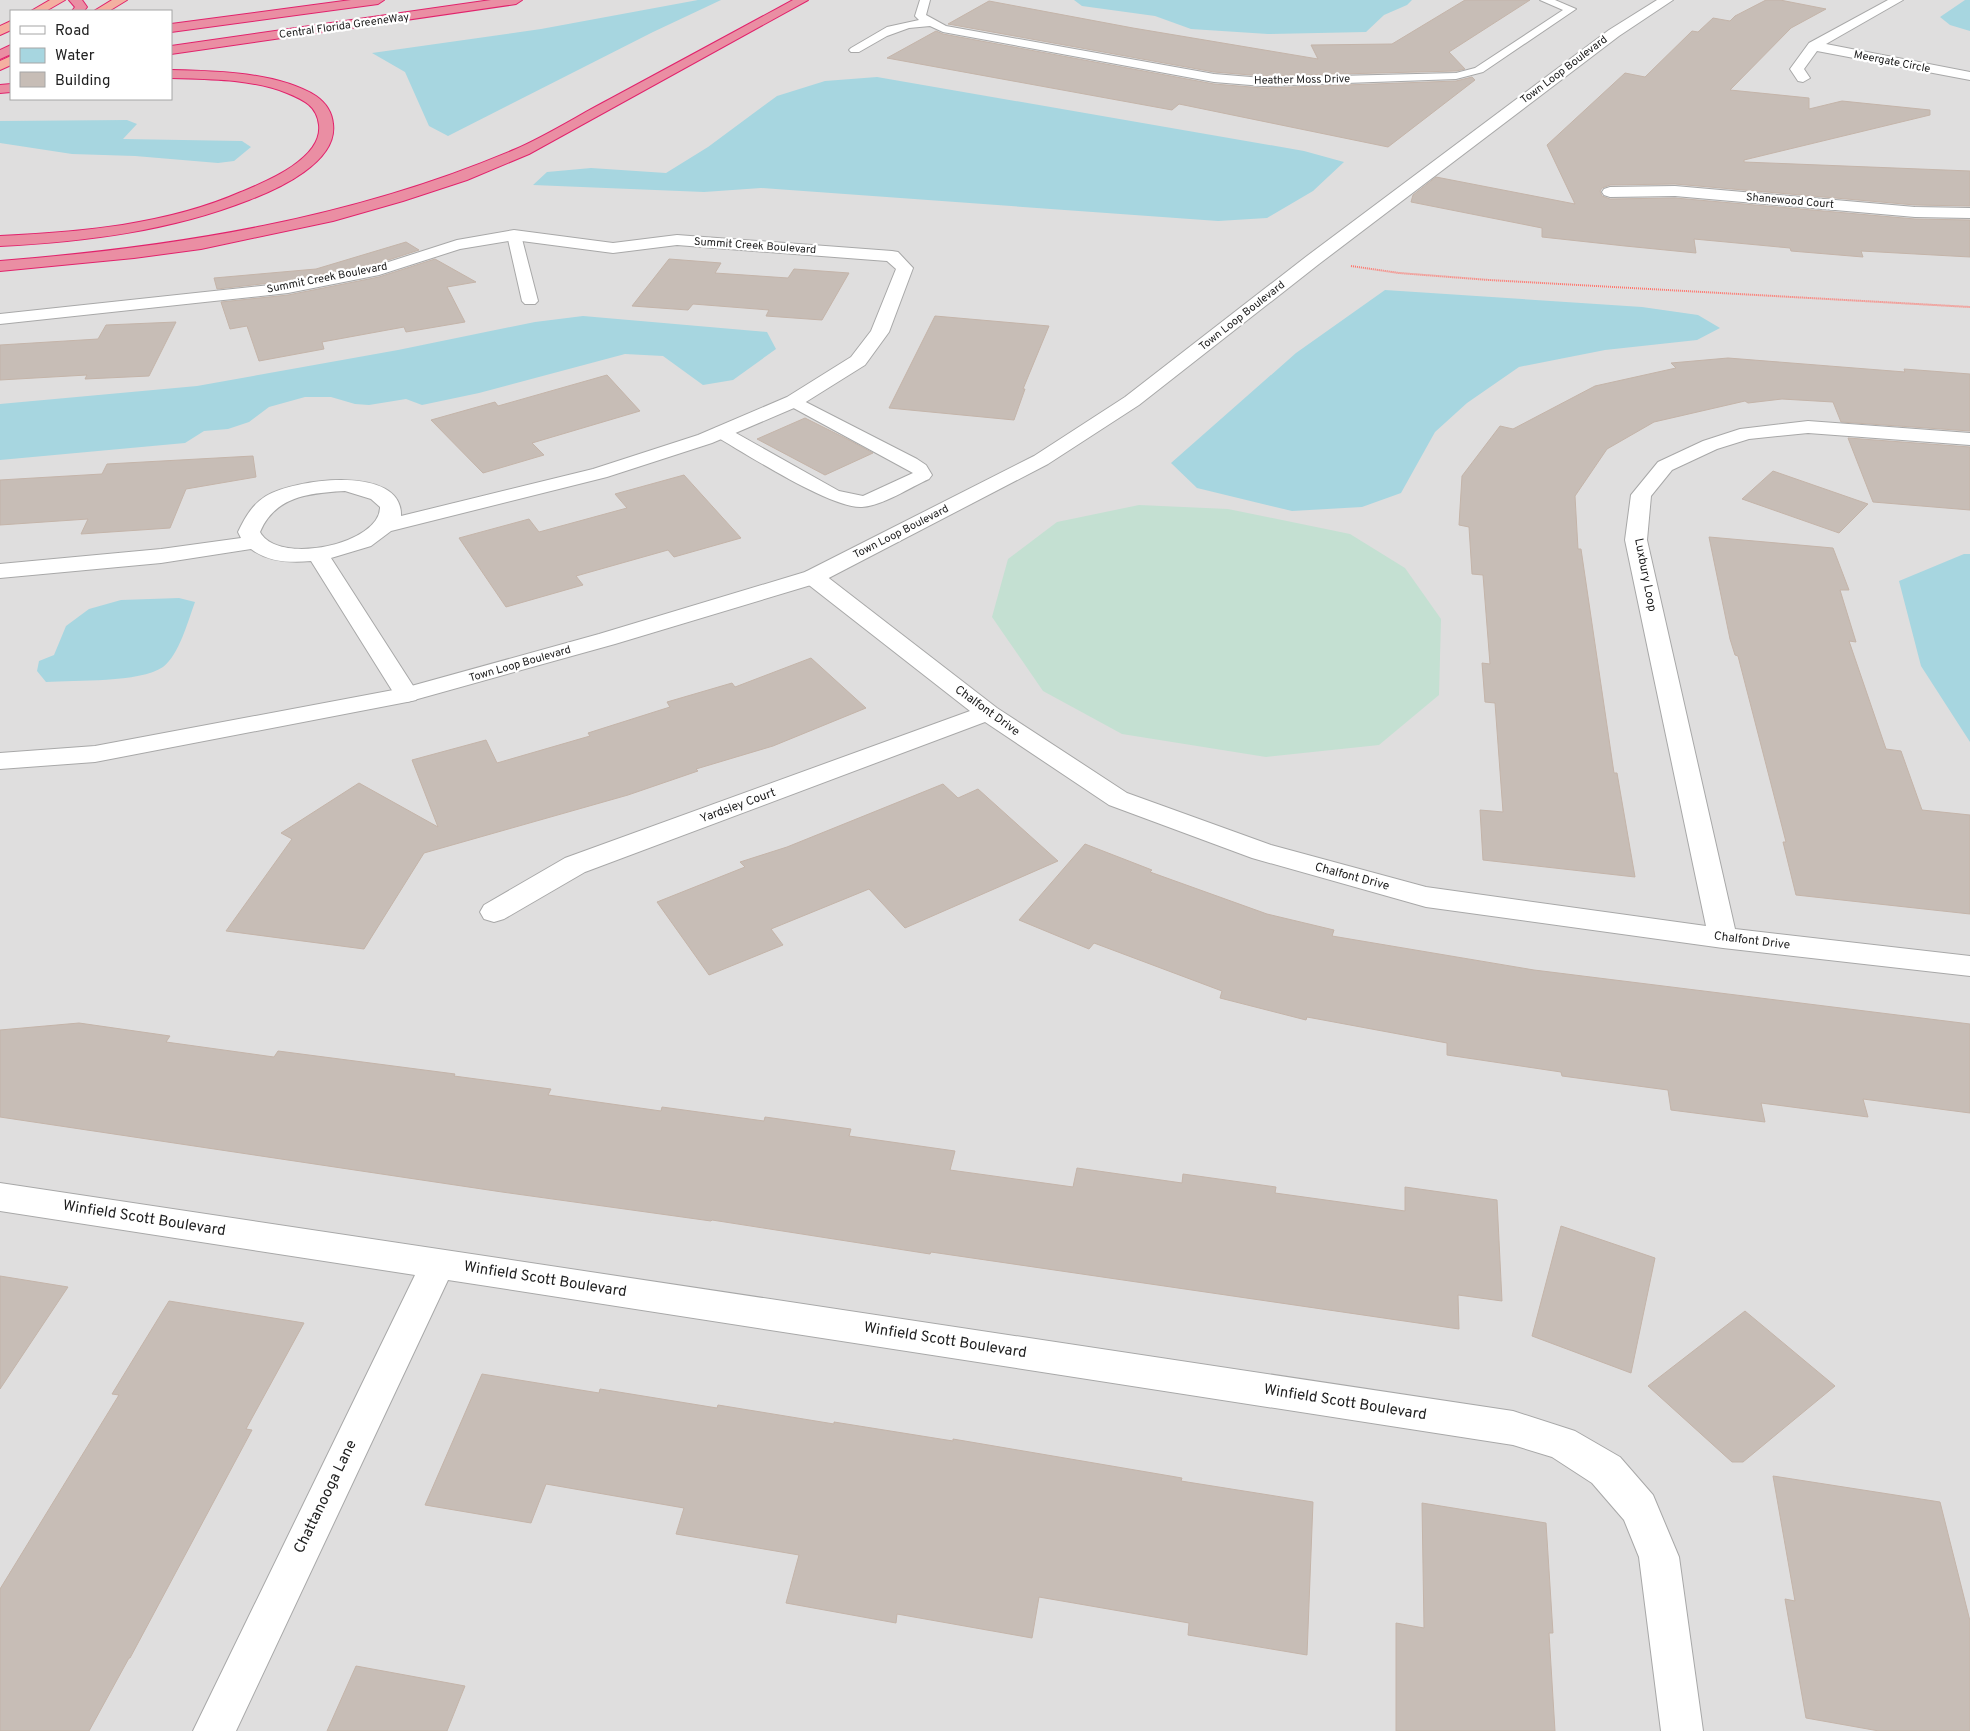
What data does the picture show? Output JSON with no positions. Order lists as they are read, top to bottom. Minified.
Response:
{"streets":{"highway":["Central Florida GreeneWay"],"street":["Meergate Circle","Town Loop Boulevard","Shanewood Court","Summit Creek Boulevard","Luxbury Loop","Chalfont Drive","Yardsley Court","Winfield Scott Boulevard","Chattanooga Lane"],"lane":["Heather Moss Drive"]},"crossings":[["Town Loop Boulevard","Chalfont Drive"],["Luxbury Loop","Chalfont Drive"],["Chalfont Drive","Yardsley Court"],["Winfield Scott Boulevard","Chattanooga Lane"]],"legend":["Road","Water","Building"]}
